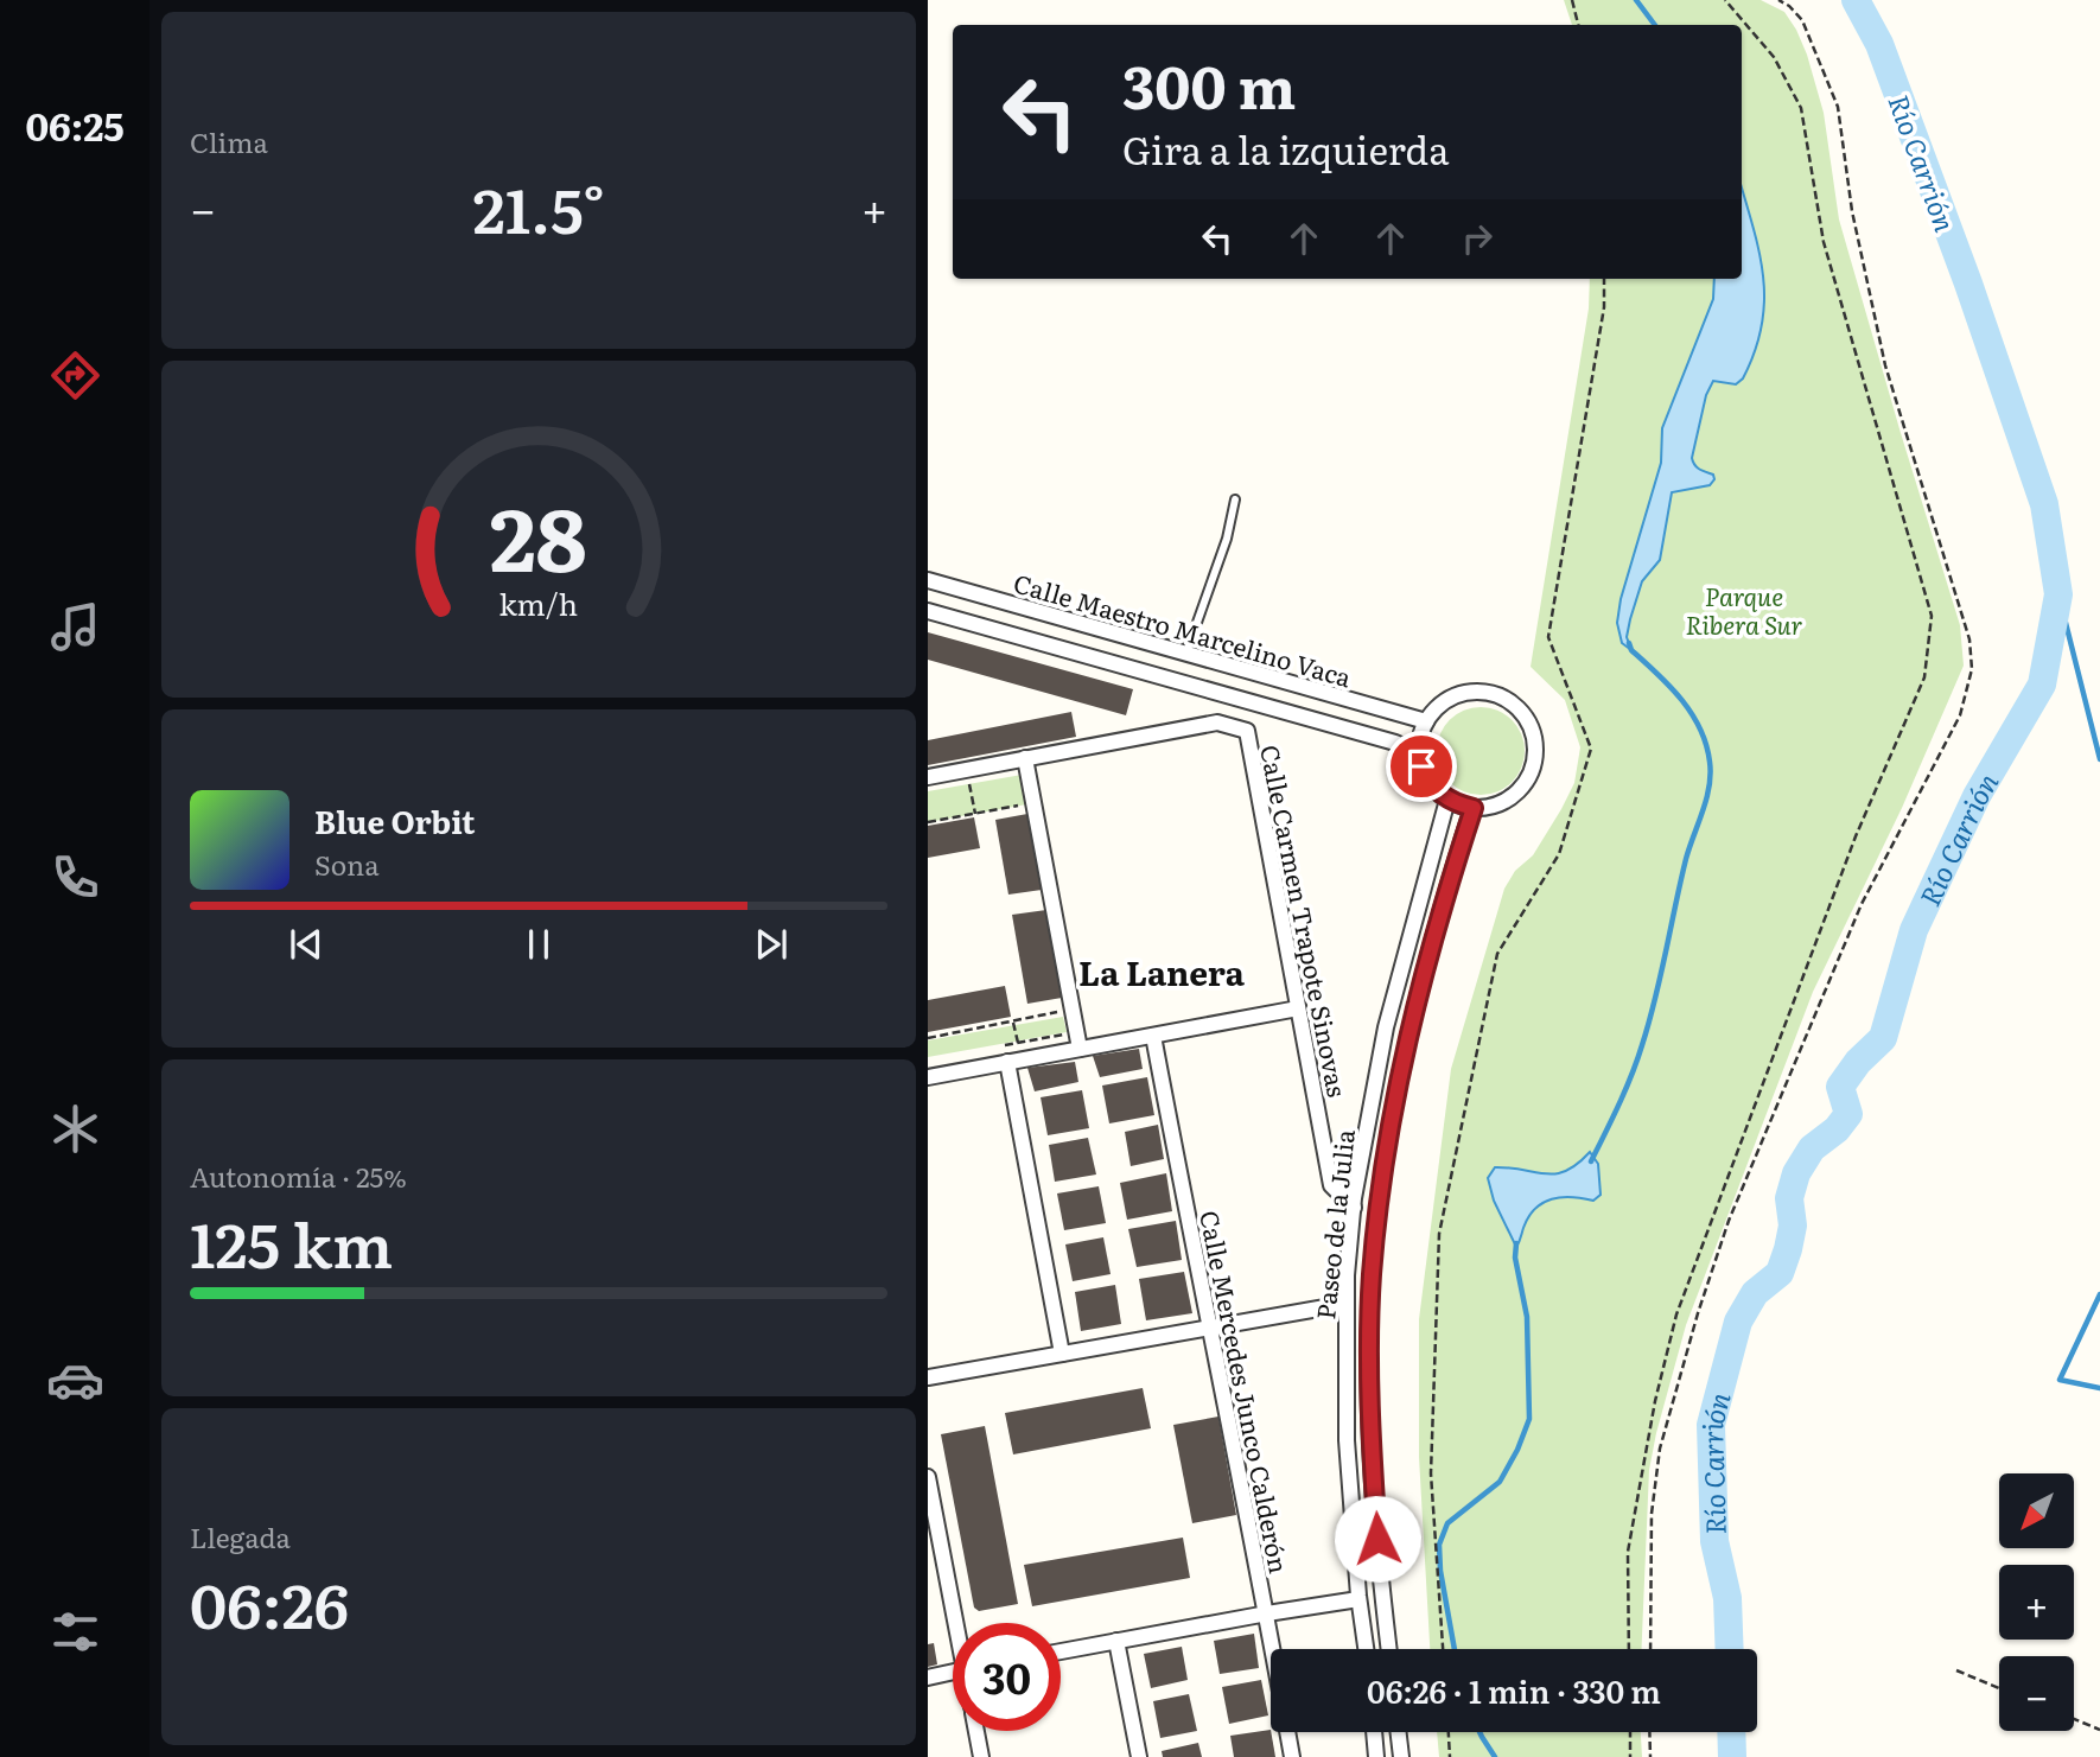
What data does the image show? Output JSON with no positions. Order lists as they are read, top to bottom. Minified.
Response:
{"streets":{"street":["Calle Maestro Marcelino Vaca","Calle Carmen Trapote Sinovas","Paseo de la Julia","Calle Mercedes Junco Calderón"]},"crossings":[["Calle Maestro Marcelino Vaca","Paseo de la Julia"],["Calle Carmen Trapote Sinovas","Paseo de la Julia"]],"districts":["La Lanera"],"water":["Río Carrión"],"parks":["Parque Ribera Sur"],"north":"bottom left","page":{"tabs":"06:25","tile":["Clima",["Autonomía · 25%","125 km"],["Llegada","06:26"]],"turn":["300 m","Gira a la izquierda"],"heat":["−","21.5°","+"],"song":["Blue Orbit","Sona"],"map_buttons":["+","−"],"limit":"30","trip":"06:26 · 1 min · 330 m","gauge":["28","km/h"]}}
